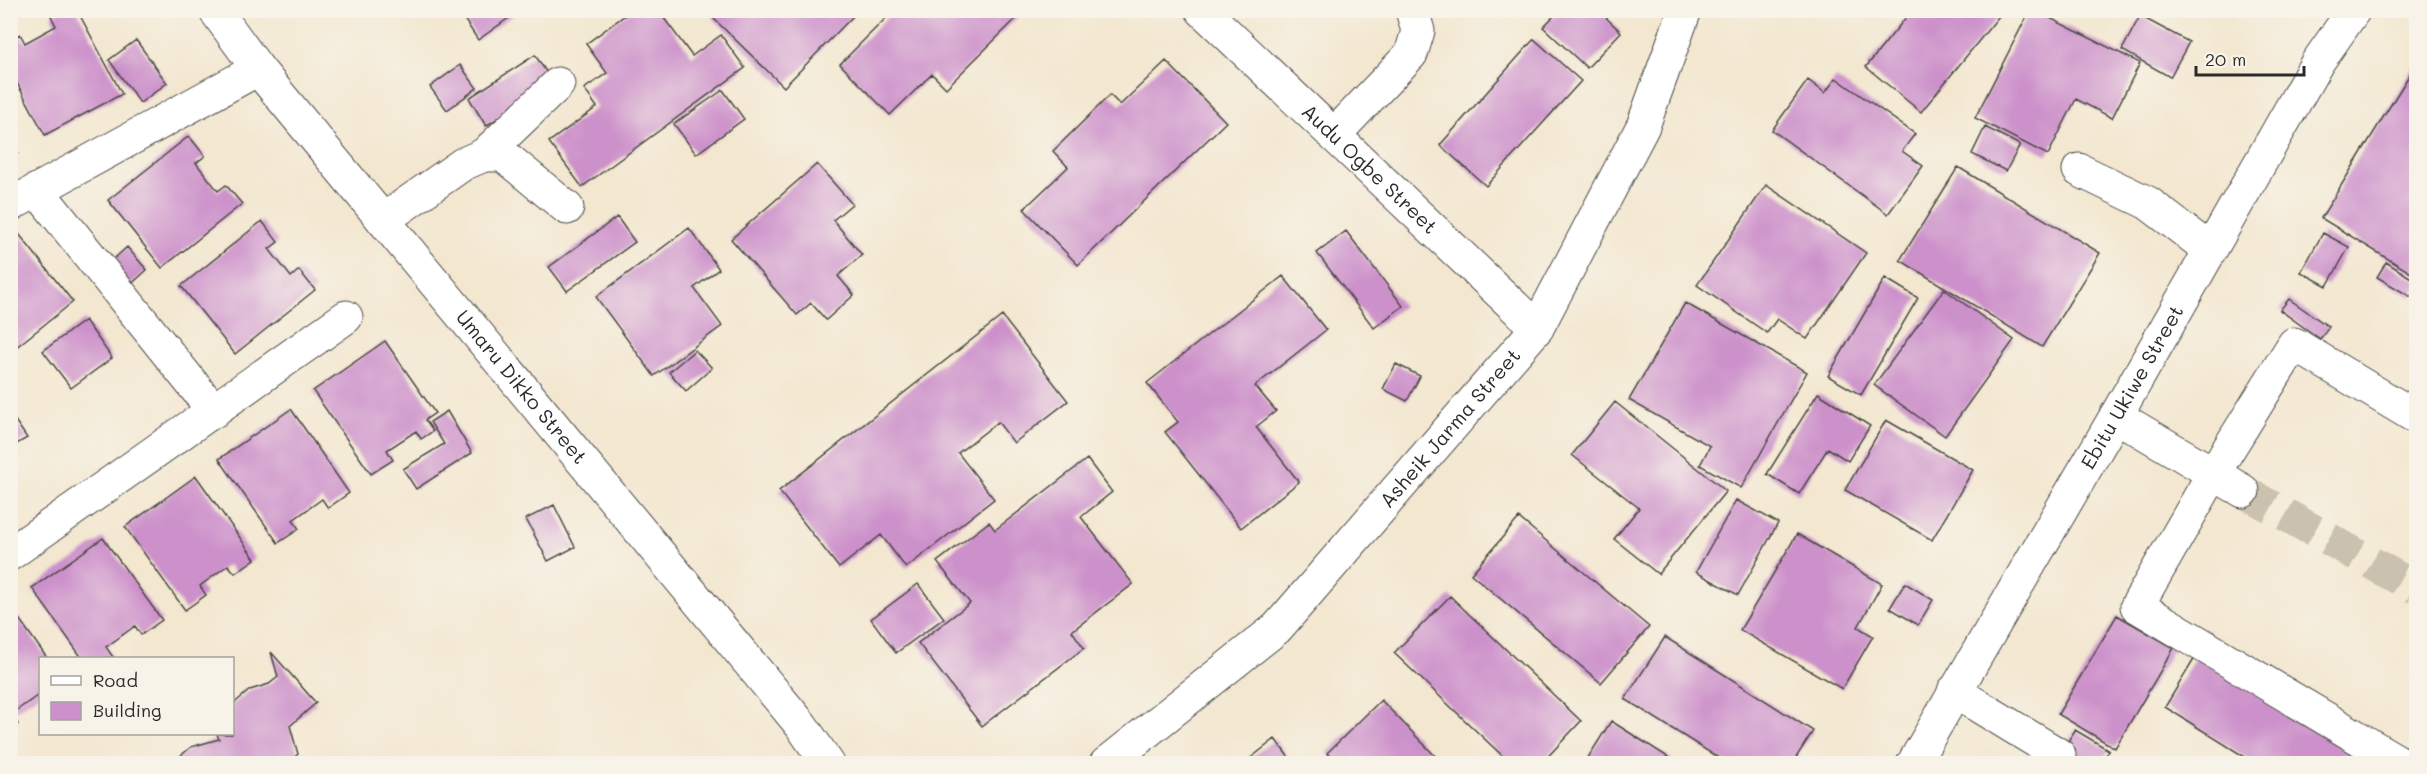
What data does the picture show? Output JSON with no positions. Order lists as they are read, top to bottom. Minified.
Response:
{"streets":{"street":["Audu Ogbe Street","Ebitu Ukiwe Street","Umaru Dikko Street","Asheik Jarma Street"]},"crossings":[["Audu Ogbe Street","Asheik Jarma Street"]],"legend":["Road","Building"],"scale_bar":"20 m"}
